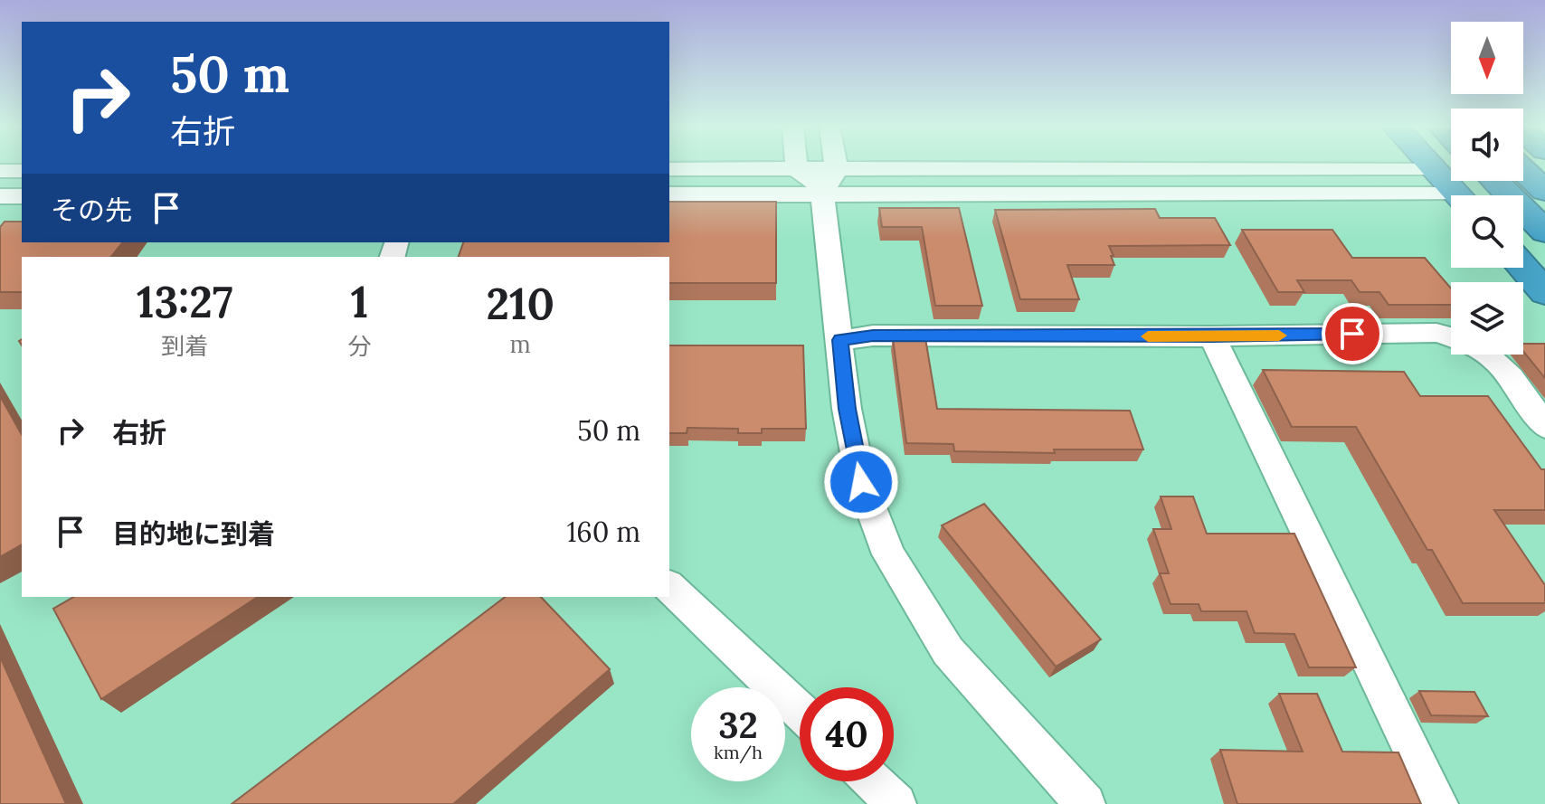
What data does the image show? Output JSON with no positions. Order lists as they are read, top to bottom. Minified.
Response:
{"north":"bottom","page":{"turn":["50 m","右折"],"then":"その先","eta":["13:27","到着","1","分","210","m"],"list":[{"name":"右折","value":"50 m"},{"name":"目的地に到着","value":"160 m"}],"speed":"32 km/h","limit":"40"}}
